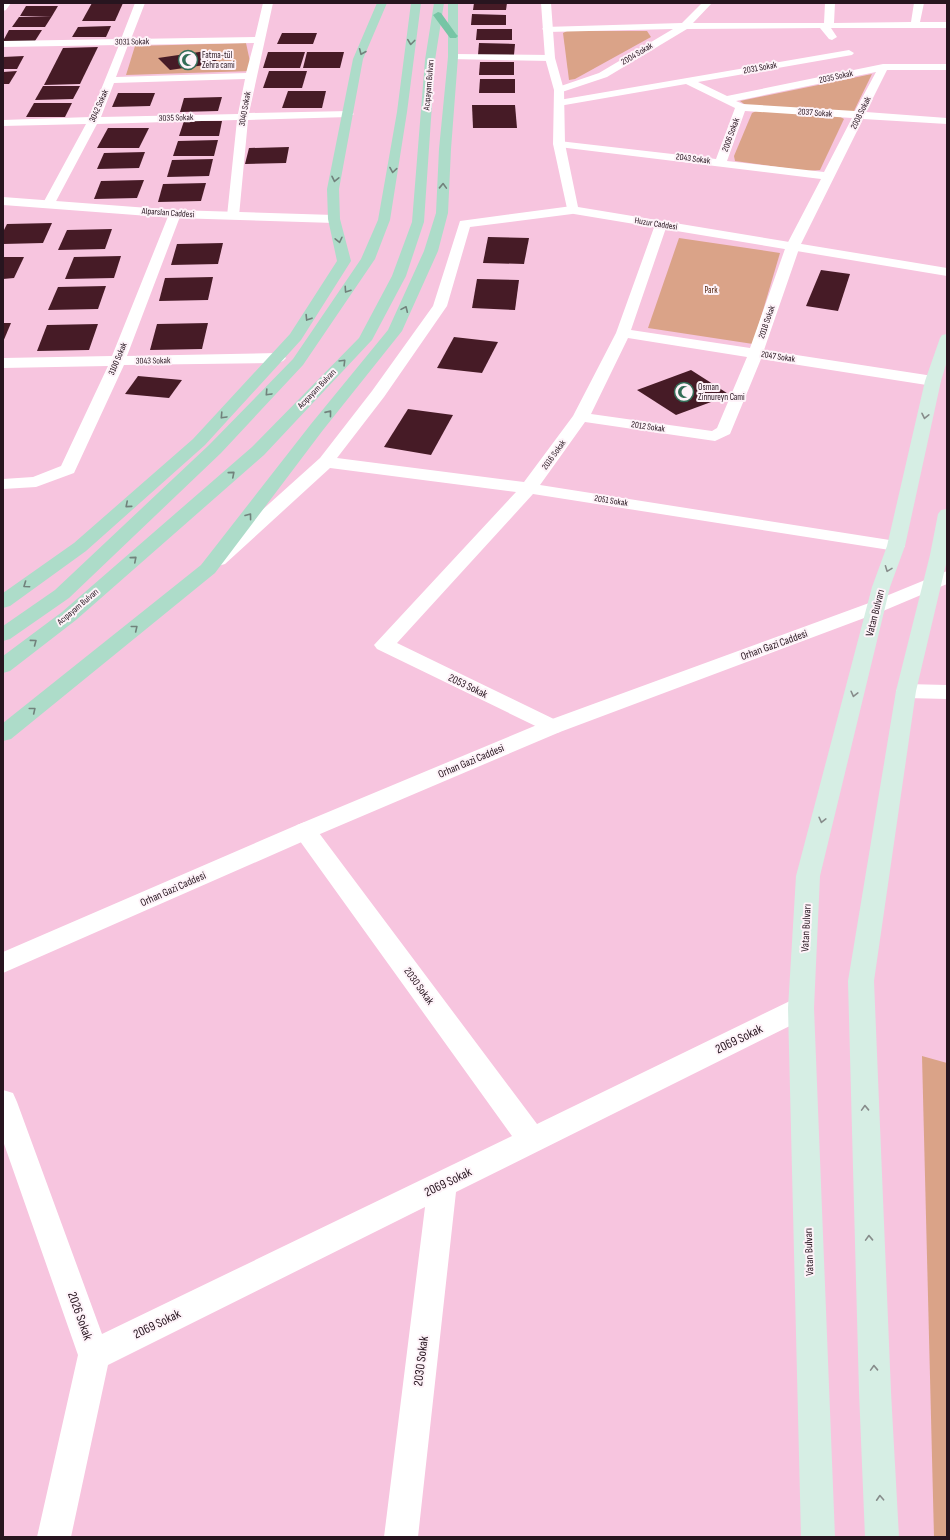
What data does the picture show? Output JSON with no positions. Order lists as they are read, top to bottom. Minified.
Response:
{"streets":{"main road":["Acıpayam Bulvarı","Vatan Bulvarı"],"street":["3031 Sokak","2004 Sokak","2031 Sokak","2035 Sokak","3042 Sokak","3040 Sokak","2037 Sokak","2008 Sokak","3035 Sokak","2006 Sokak","2043 Sokak","Alparslan Caddesi","Huzur Caddesi","2018 Sokak","2047 Sokak","3100 Sokak","3043 Sokak","2012 Sokak","2016 Sokak","2051 Sokak","Orhan Gazi Caddesi","2053 Sokak","2030 Sokak","2069 Sokak","2026 Sokak"]},"crossings":[["3031 Sokak","3042 Sokak"],["3031 Sokak","3040 Sokak"],["2031 Sokak","2037 Sokak"],["2035 Sokak","2037 Sokak"],["2035 Sokak","2008 Sokak"],["3042 Sokak","3035 Sokak"],["3042 Sokak","Alparslan Caddesi"],["3040 Sokak","3035 Sokak"],["3040 Sokak","Alparslan Caddesi"],["2037 Sokak","2008 Sokak"],["2037 Sokak","2006 Sokak"],["2008 Sokak","2043 Sokak"],["2008 Sokak","Huzur Caddesi"],["2008 Sokak","2018 Sokak"],["2006 Sokak","2043 Sokak"],["Alparslan Caddesi","3100 Sokak"],["Huzur Caddesi","2018 Sokak"],["Huzur Caddesi","2016 Sokak"],["Huzur Caddesi","2051 Sokak"],["2018 Sokak","2047 Sokak"],["2018 Sokak","2012 Sokak"],["2047 Sokak","2016 Sokak"],["2047 Sokak","Vatan Bulvarı"],["3100 Sokak","3043 Sokak"],["2012 Sokak","2016 Sokak"],["2016 Sokak","2051 Sokak"],["2016 Sokak","2053 Sokak"],["2051 Sokak","Vatan Bulvarı"],["Vatan Bulvarı","Orhan Gazi Caddesi"],["Vatan Bulvarı","2069 Sokak"],["Orhan Gazi Caddesi","2053 Sokak"],["Orhan Gazi Caddesi","2030 Sokak"],["2030 Sokak","2069 Sokak"],["2069 Sokak","2026 Sokak"]],"parks":["Park"],"places":{"mosque":["Fatma-tül Zehra cami","Osman Zinnureyn Cami"]}}
